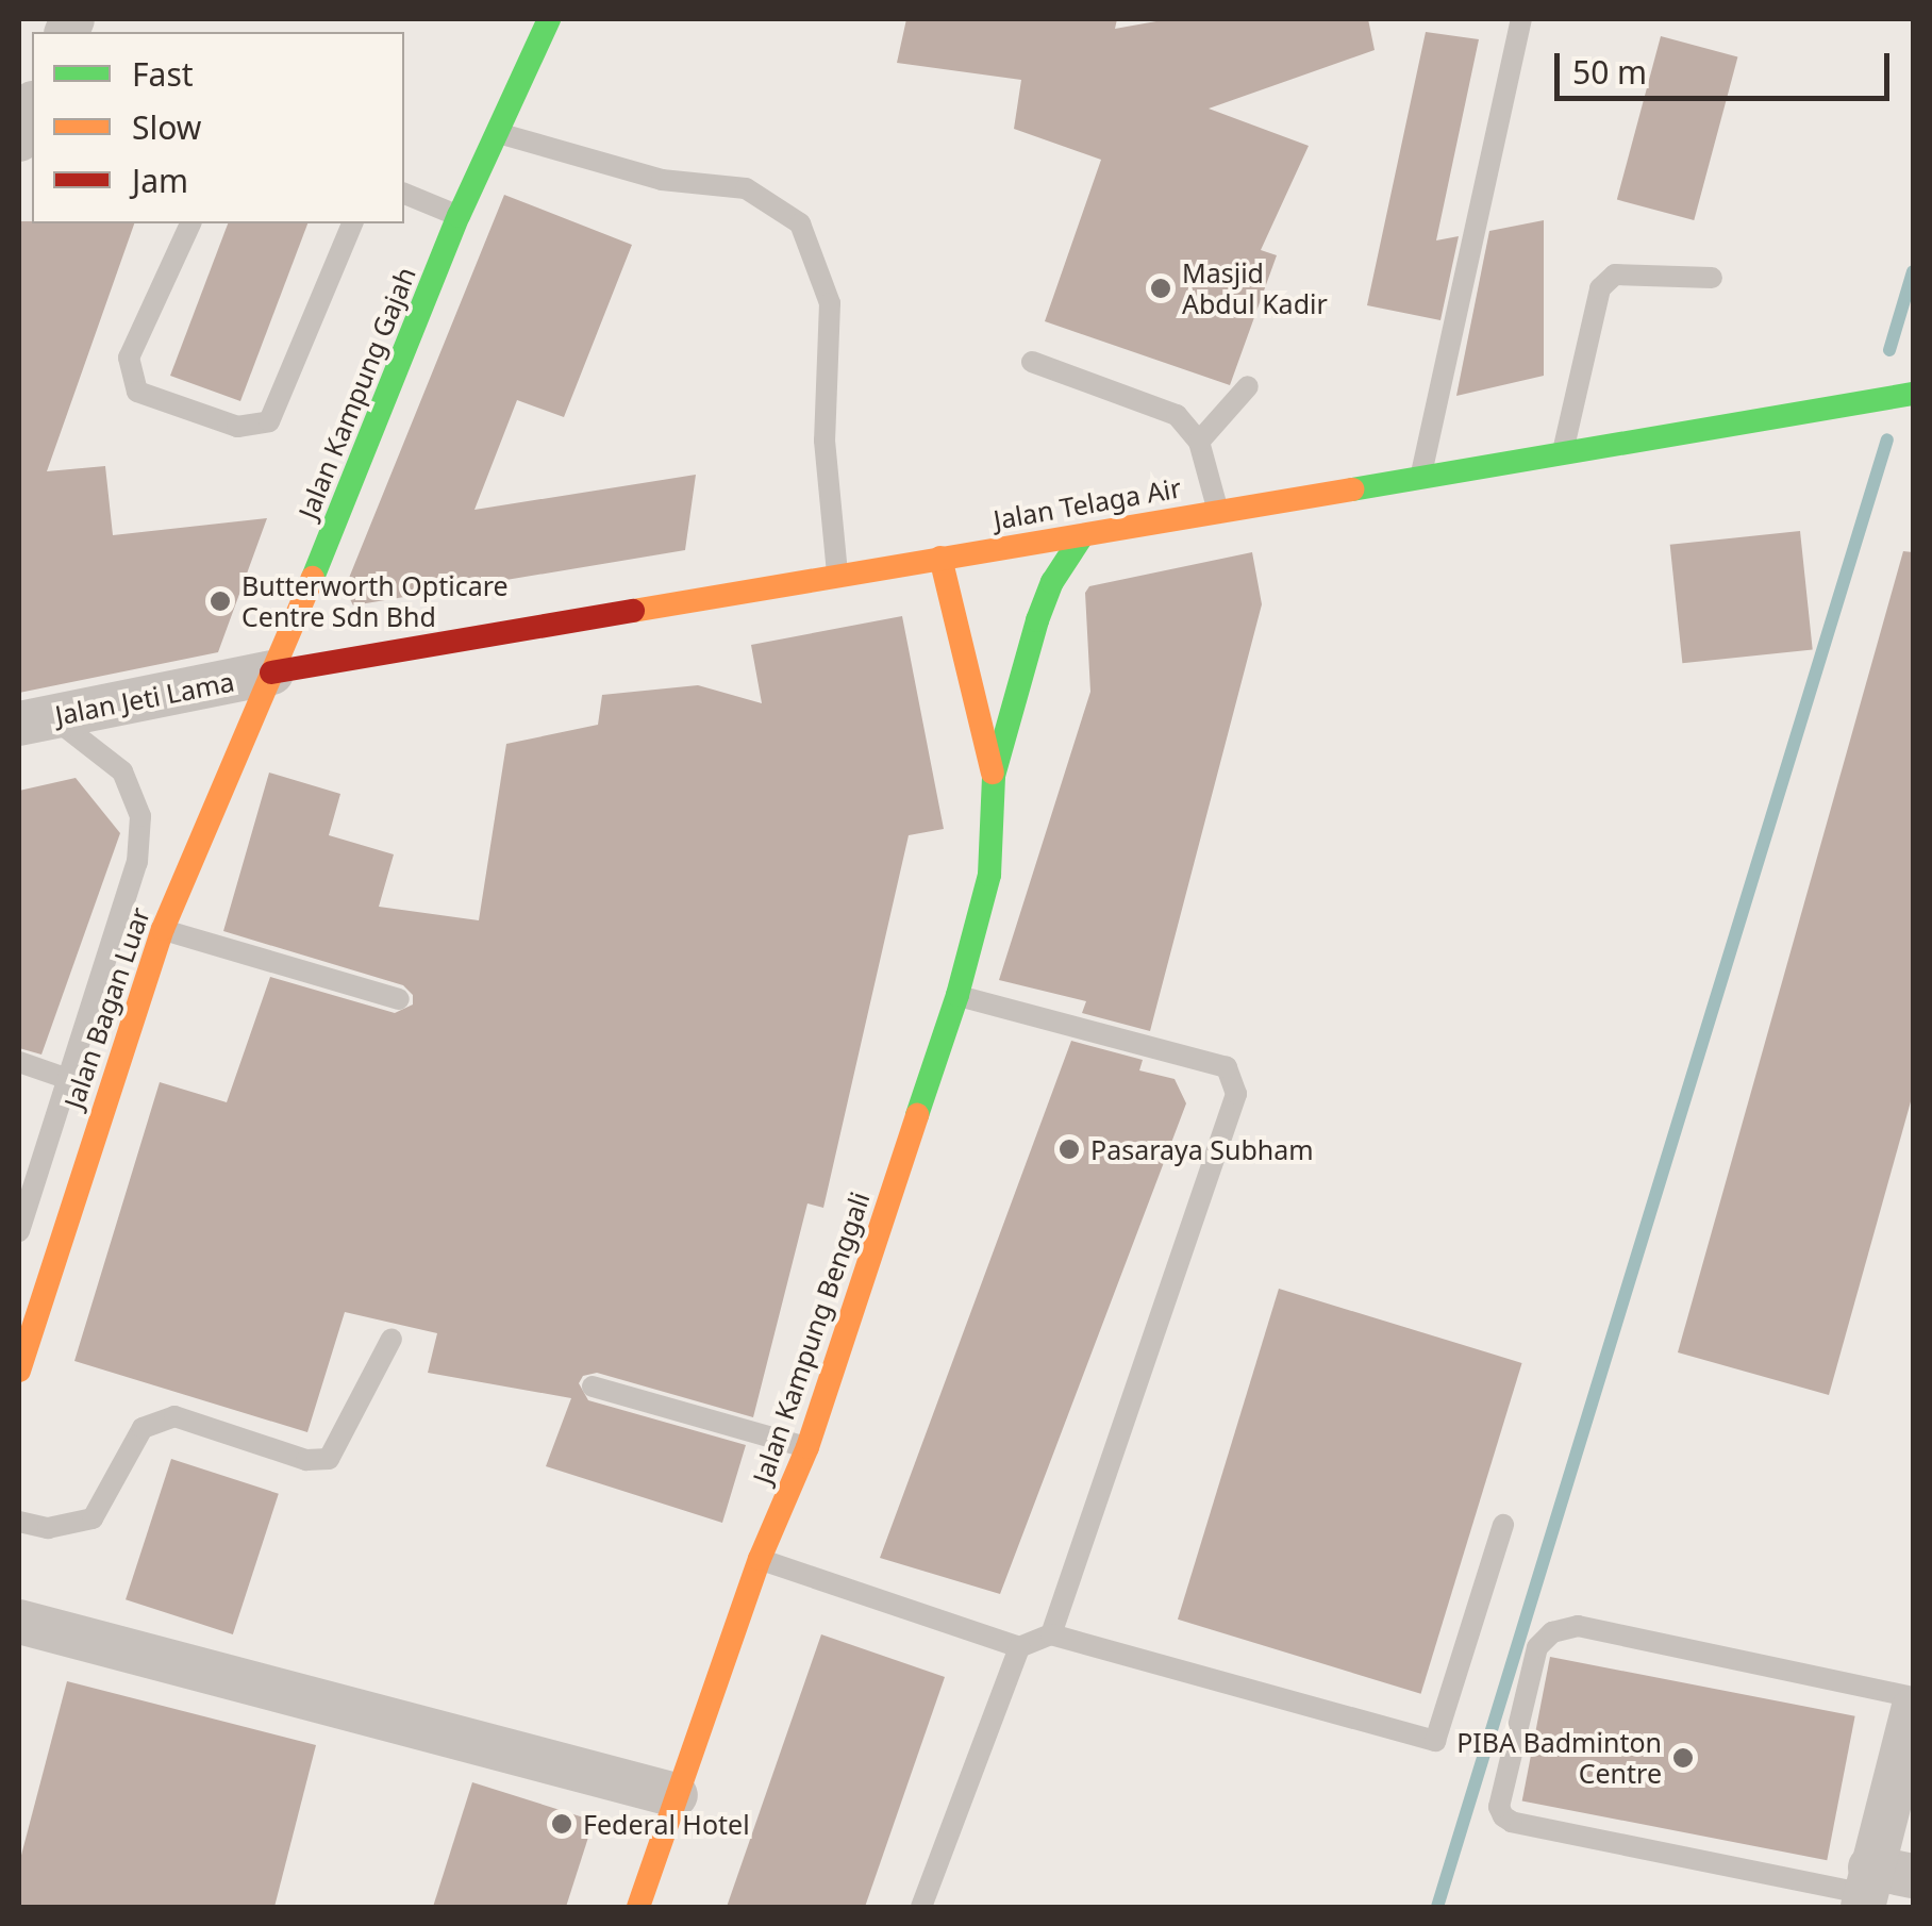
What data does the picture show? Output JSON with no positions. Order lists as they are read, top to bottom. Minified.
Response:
{"streets":{"street":["Jalan Kampung Gajah","Jalan Telaga Air","Jalan Jeti Lama","Jalan Bagan Luar","Jalan Kampung Benggali"]},"crossings":[["Jalan Kampung Gajah","Jalan Telaga Air"],["Jalan Kampung Gajah","Jalan Jeti Lama"],["Jalan Kampung Gajah","Jalan Bagan Luar"],["Jalan Telaga Air","Jalan Jeti Lama"],["Jalan Telaga Air","Jalan Bagan Luar"],["Jalan Jeti Lama","Jalan Bagan Luar"]],"places":["Masjid Abdul Kadir","Butterworth Opticare Centre Sdn Bhd","Pasaraya Subham","PIBA Badminton Centre","Federal Hotel"],"legend":["Fast","Slow","Jam"],"scale_bar":"50 m"}
